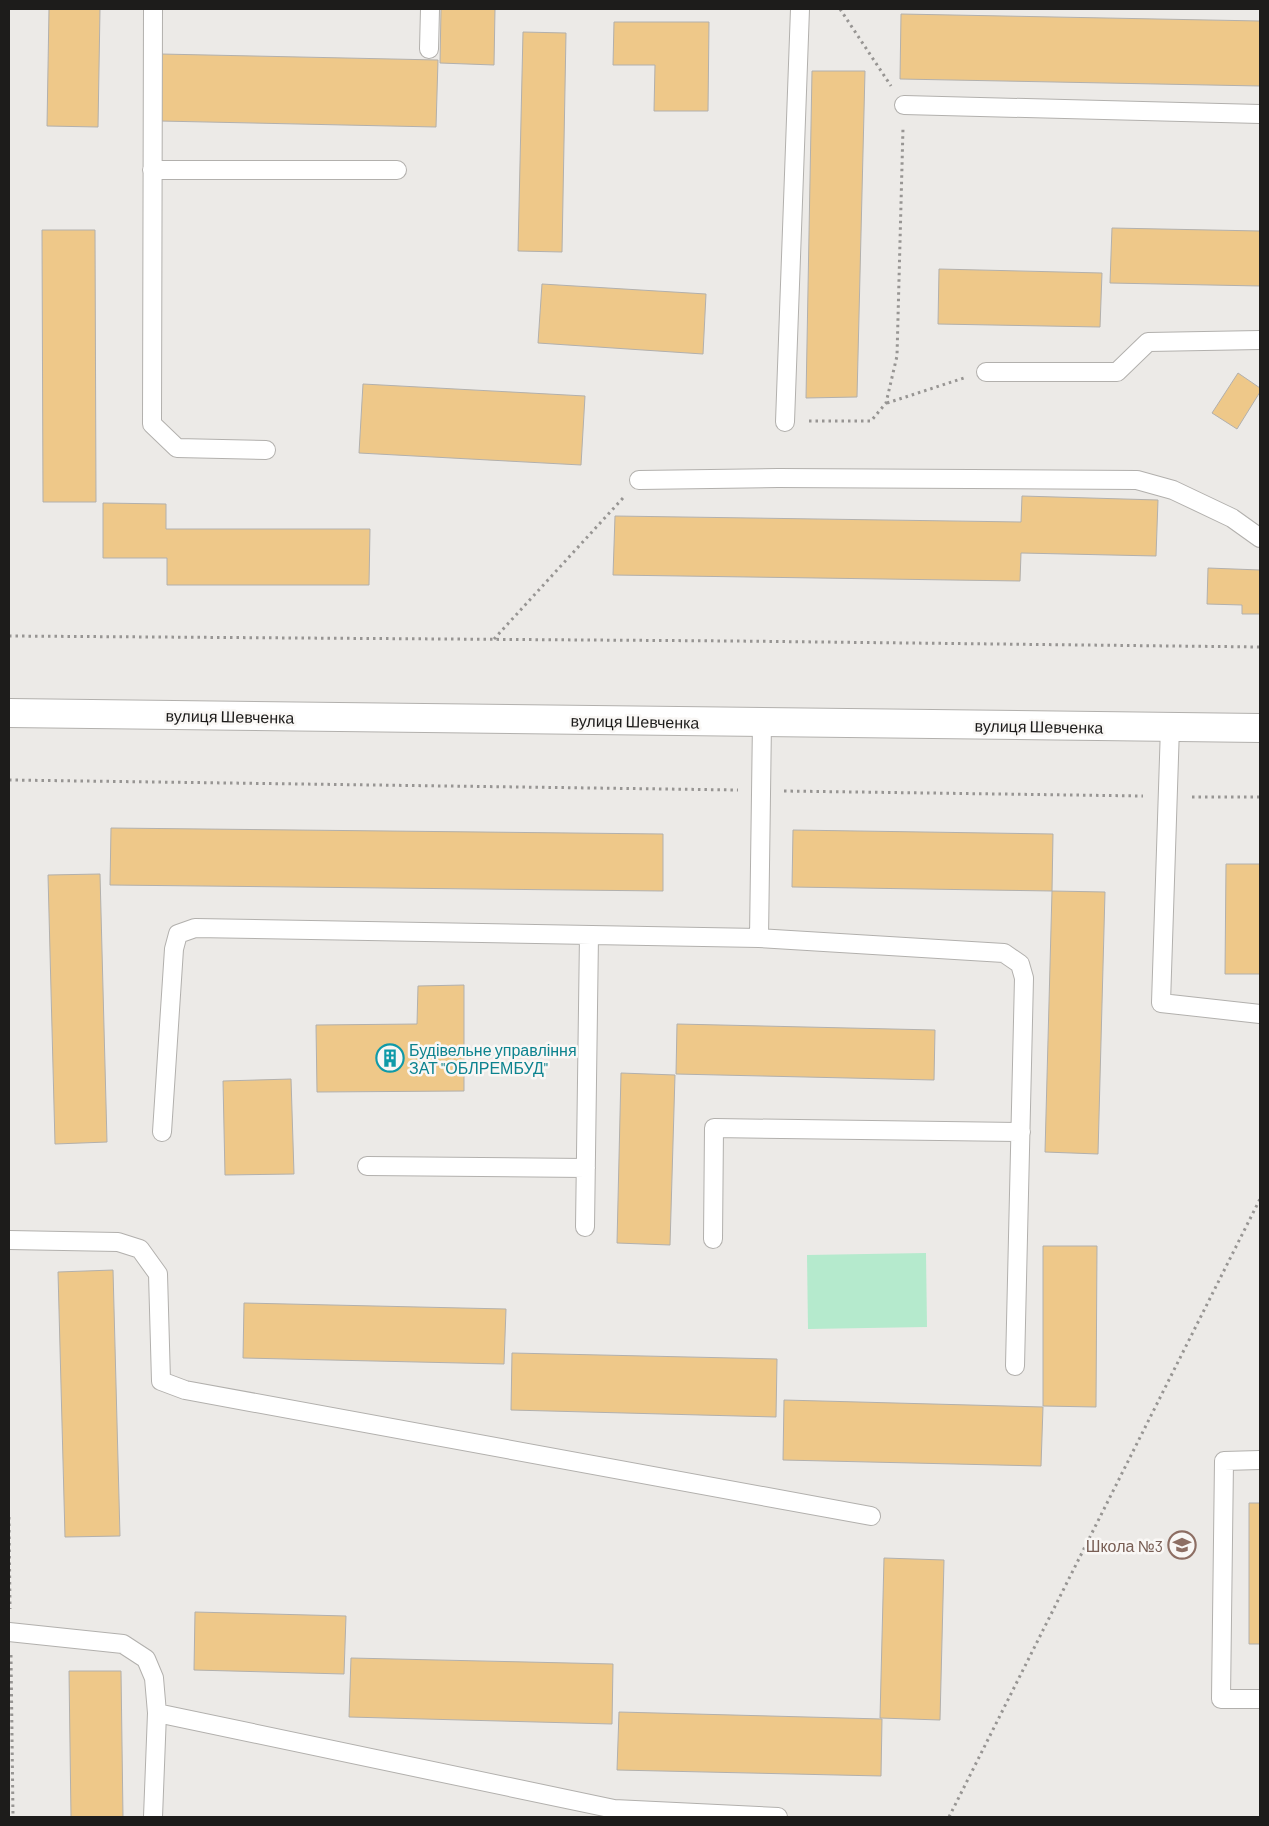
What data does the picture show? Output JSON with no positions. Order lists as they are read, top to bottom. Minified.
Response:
{"streets":{"street":["вулиця Шевченка"]},"places":{"building":["Будівельне управління ЗАТ \"ОБЛРЕМБУД\""],"school or university":["Школа №3"]}}
